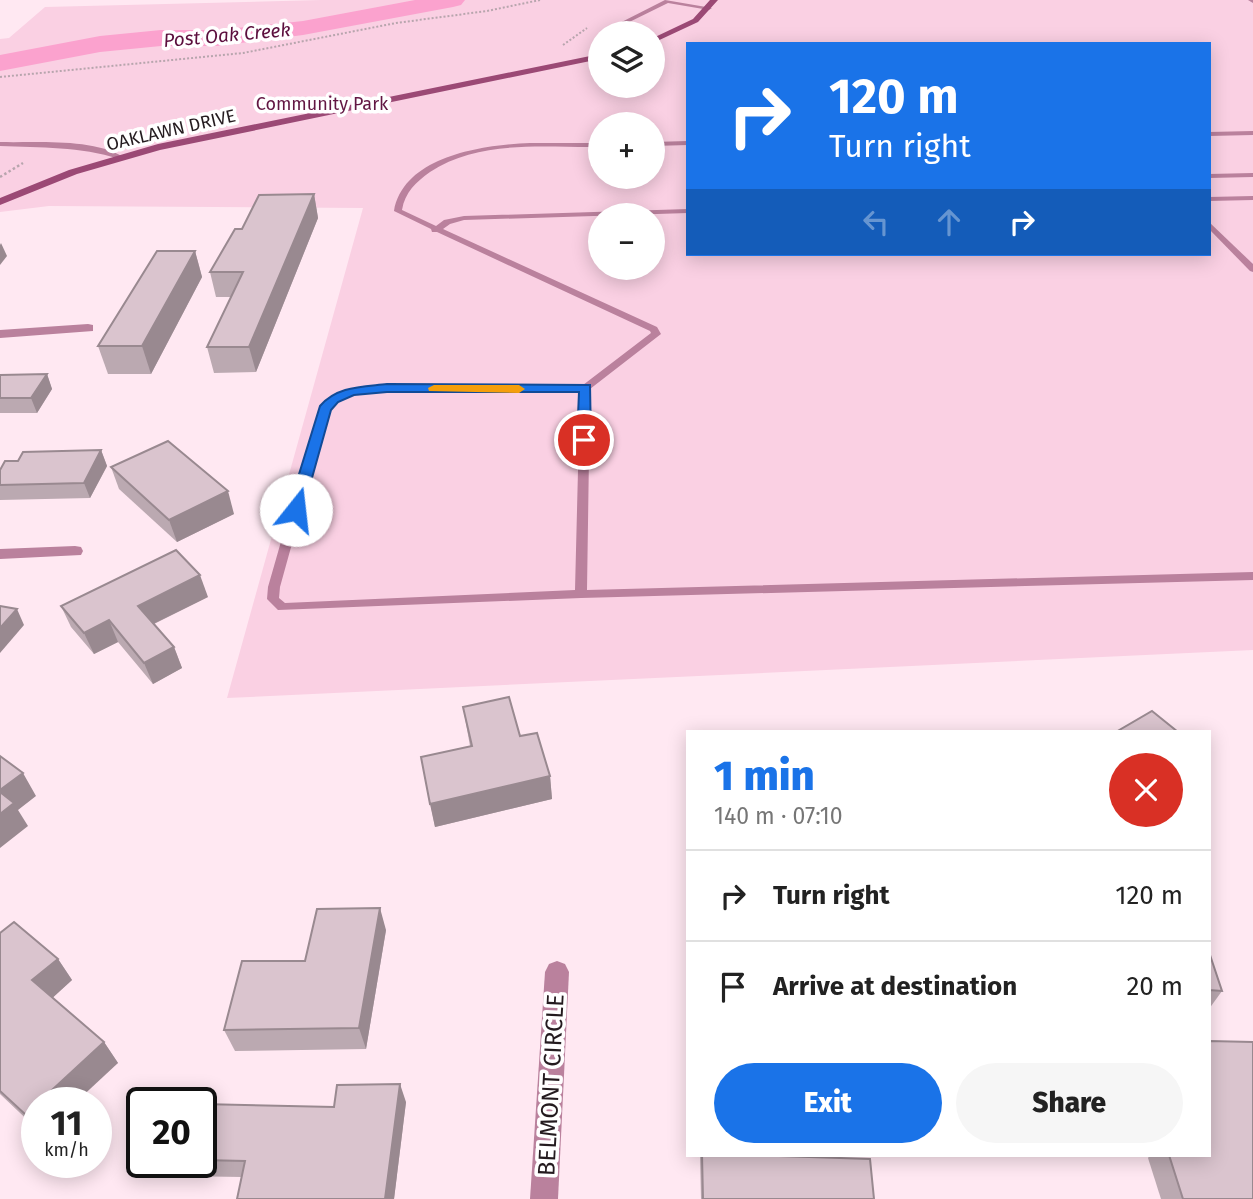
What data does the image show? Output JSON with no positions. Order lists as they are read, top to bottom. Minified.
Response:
{"streets":{"street":["OAKLAWN DRIVE","BELMONT CIRCLE"]},"water":["Post Oak Creek"],"parks":["Community Park"],"page":{"map_buttons":["+","−"],"turn":["120 m","Turn right"],"heading":["1 min","140 m · 07:10"],"list":[{"name":"Turn right","value":"120 m"},{"name":"Arrive at destination","value":"20 m"}],"buttons":["Exit","Share"],"speed":"11 km/h","limit":"20"}}
